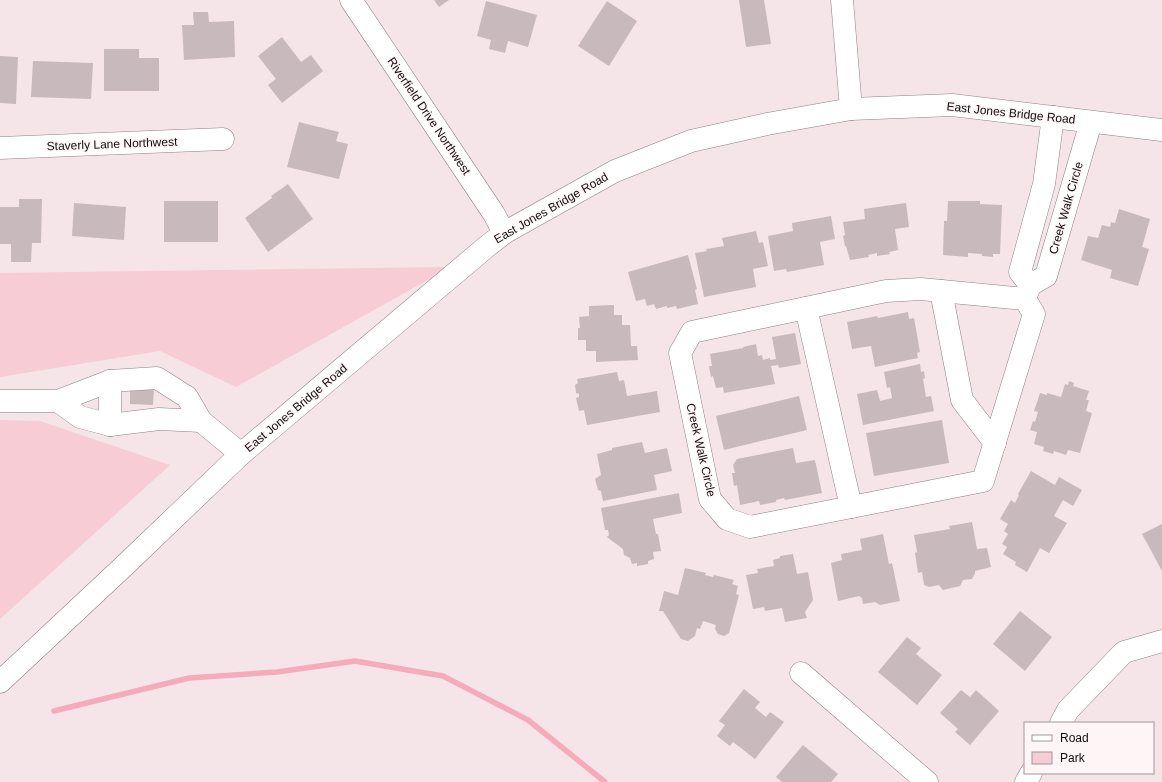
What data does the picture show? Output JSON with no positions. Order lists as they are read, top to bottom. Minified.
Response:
{"streets":{"street":["East Jones Bridge Road","Riverfield Drive Northwest","Staverly Lane Northwest","Creek Walk Circle"]},"crossings":[["East Jones Bridge Road","Riverfield Drive Northwest"],["East Jones Bridge Road","Creek Walk Circle"]],"legend":["Road","Park"]}
